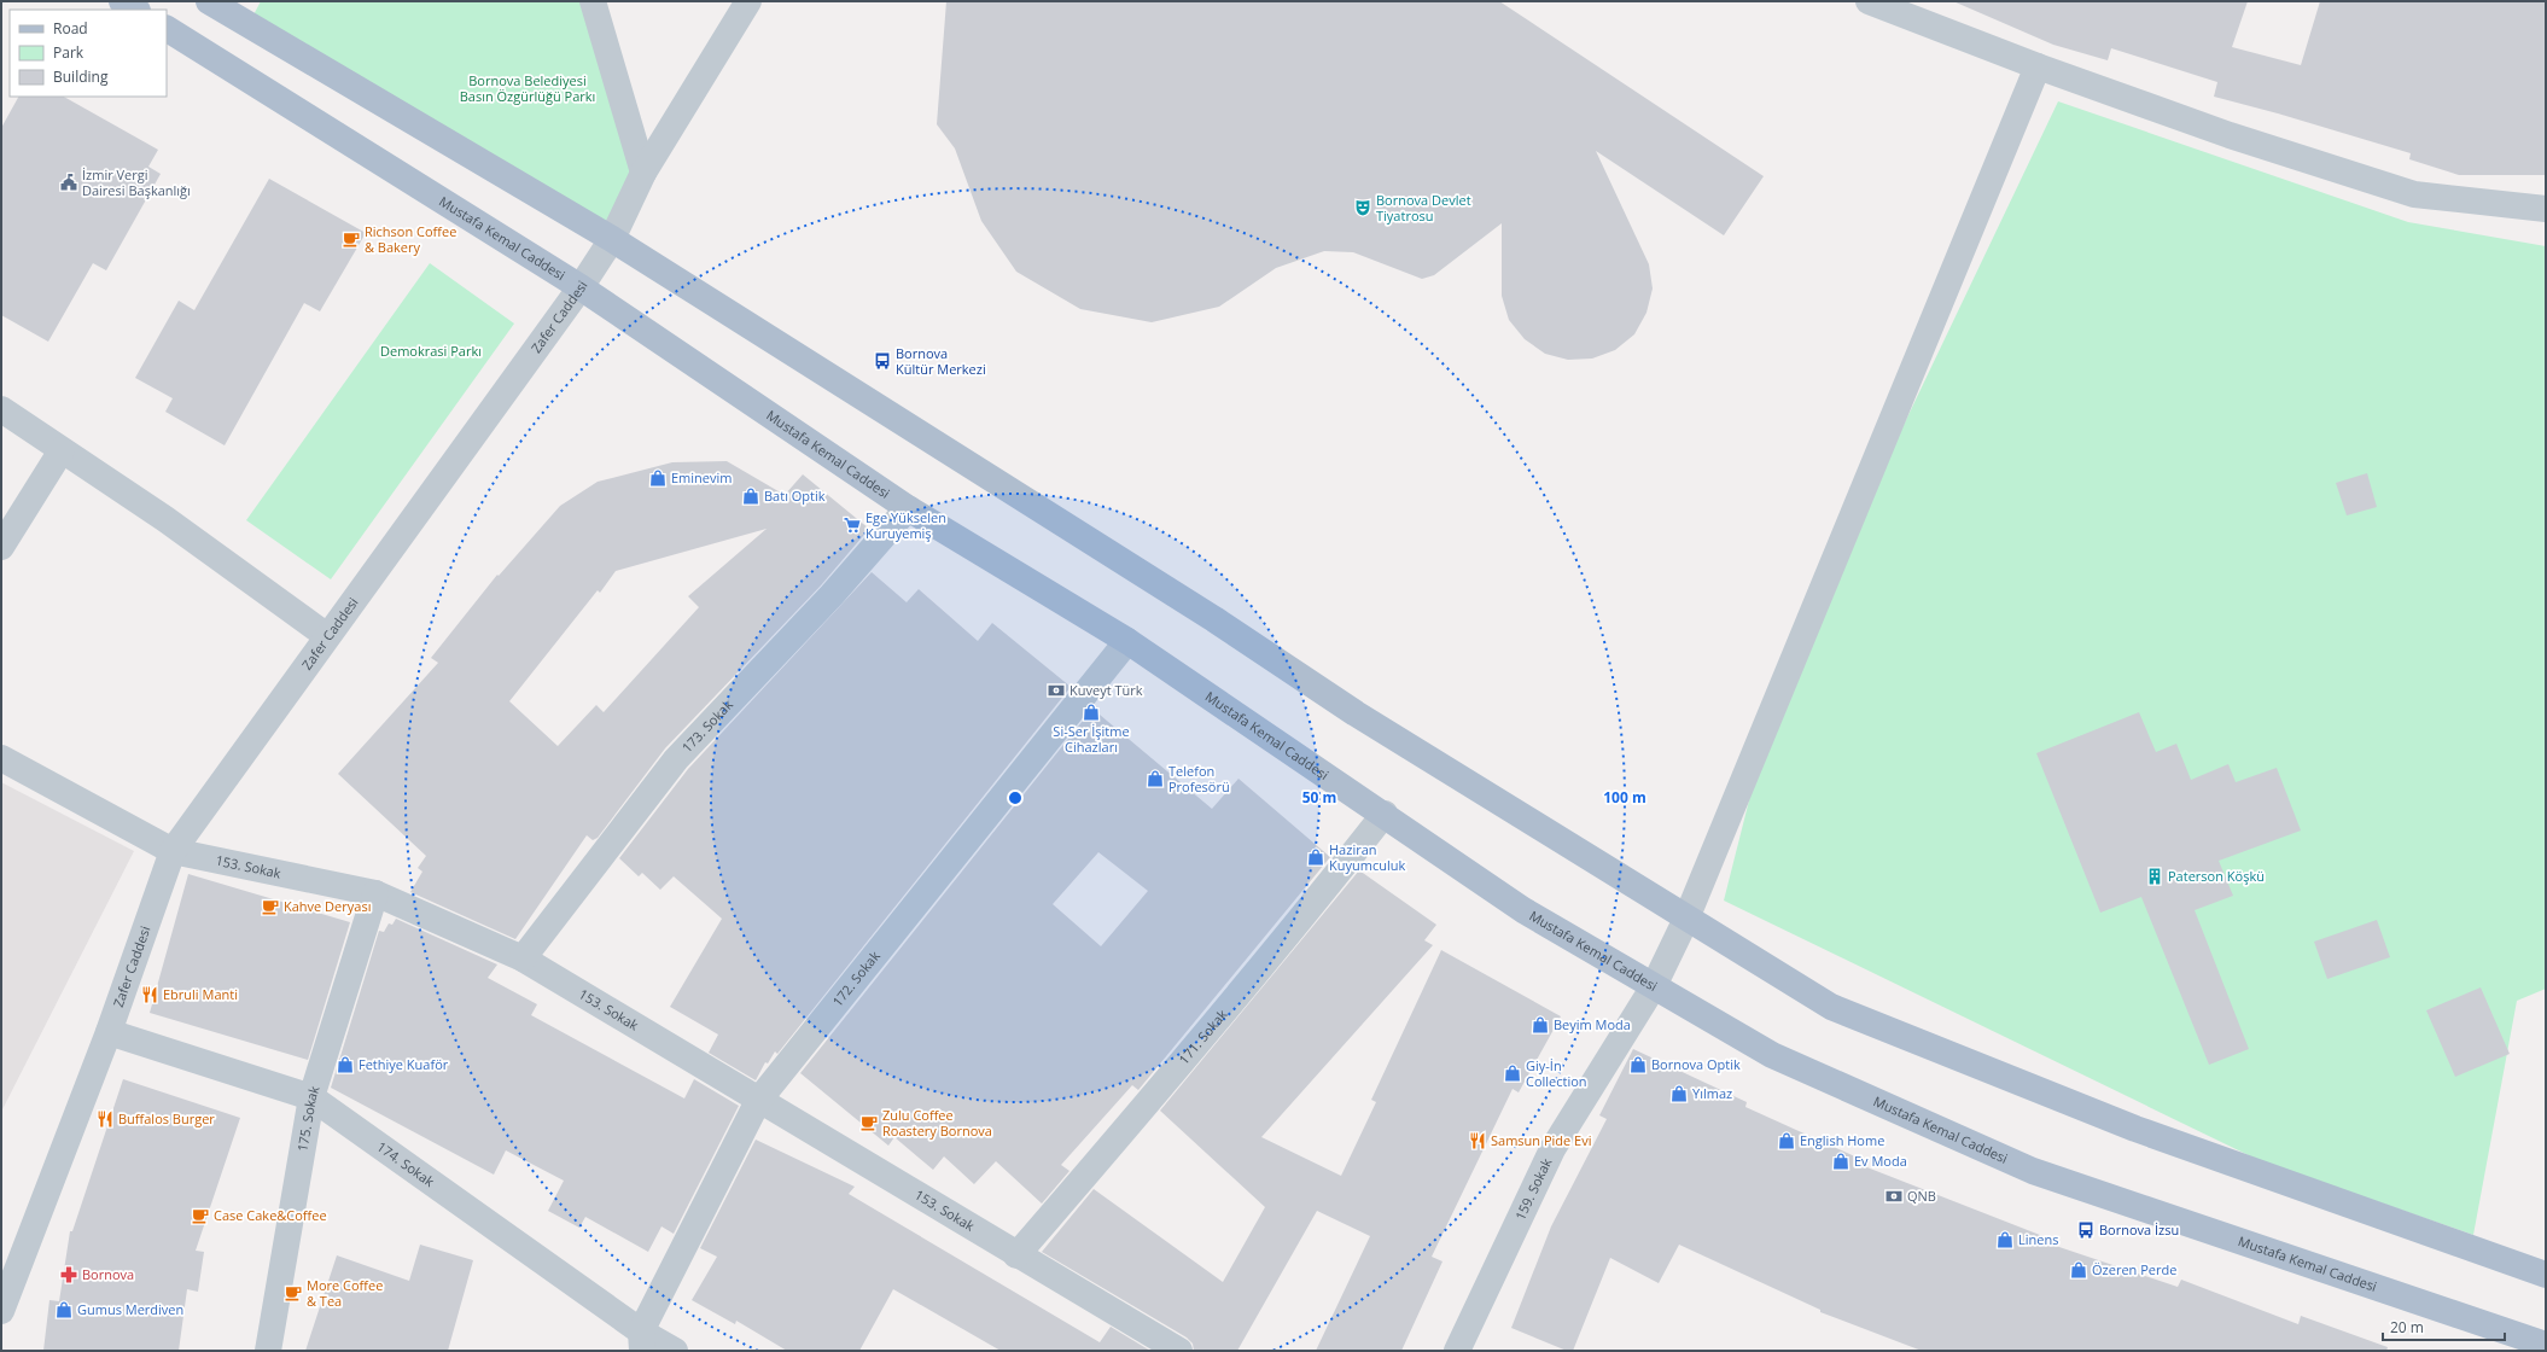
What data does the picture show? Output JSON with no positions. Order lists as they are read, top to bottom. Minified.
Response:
{"streets":{"main road":["Mustafa Kemal Caddesi"],"street":["Zafer Caddesi","173. Sokak","153. Sokak","172. Sokak","171. Sokak","175. Sokak","174. Sokak","159. Sokak"]},"crossings":[["Mustafa Kemal Caddesi","Zafer Caddesi"],["Mustafa Kemal Caddesi","173. Sokak"],["Mustafa Kemal Caddesi","172. Sokak"],["Mustafa Kemal Caddesi","171. Sokak"],["Mustafa Kemal Caddesi","159. Sokak"],["Zafer Caddesi","153. Sokak"],["Zafer Caddesi","174. Sokak"],["173. Sokak","153. Sokak"],["153. Sokak","172. Sokak"],["153. Sokak","171. Sokak"],["153. Sokak","175. Sokak"],["172. Sokak","174. Sokak"],["175. Sokak","174. Sokak"]],"parks":["Bornova Belediyesi Basın Özgürlüğü Parkı","Demokrasi Parkı"],"places":{"public building":["İzmir Vergi Dairesi Başkanlığı"],"theatre":["Bornova Devlet Tiyatrosu"],"cafe":["Richson Coffee & Bakery","Kahve Deryası","Zulu Coffee Roastery Bornova","Case Cake&Coffee","More Coffee & Tea"],"bus stop":["Bornova Kültür Merkezi","Bornova İzsu"],"shop":["Eminevim","Batı Optik","Si-Ser İşitme Cihazları","Telefon Profesörü","Haziran Kuyumculuk","Beyim Moda","Fethiye Kuaför","Bornova Optik","Giy-İn Collection","Yılmaz","English Home","Ev Moda","Linens","Özeren Perde","Gumus Merdiven"],"supermarket":["Ege Yükselen Kuruyemiş"],"bank":["Kuveyt Türk","QNB"],"building":["Paterson Köşkü"],"restaurant":["Ebruli Manti","Buffalos Burger","Samsun Pide Evi"],"pharmacy":["Bornova"]},"legend":["Road","Park","Building"],"scale_bar":"20 m","rings":["50 m","100 m"]}
